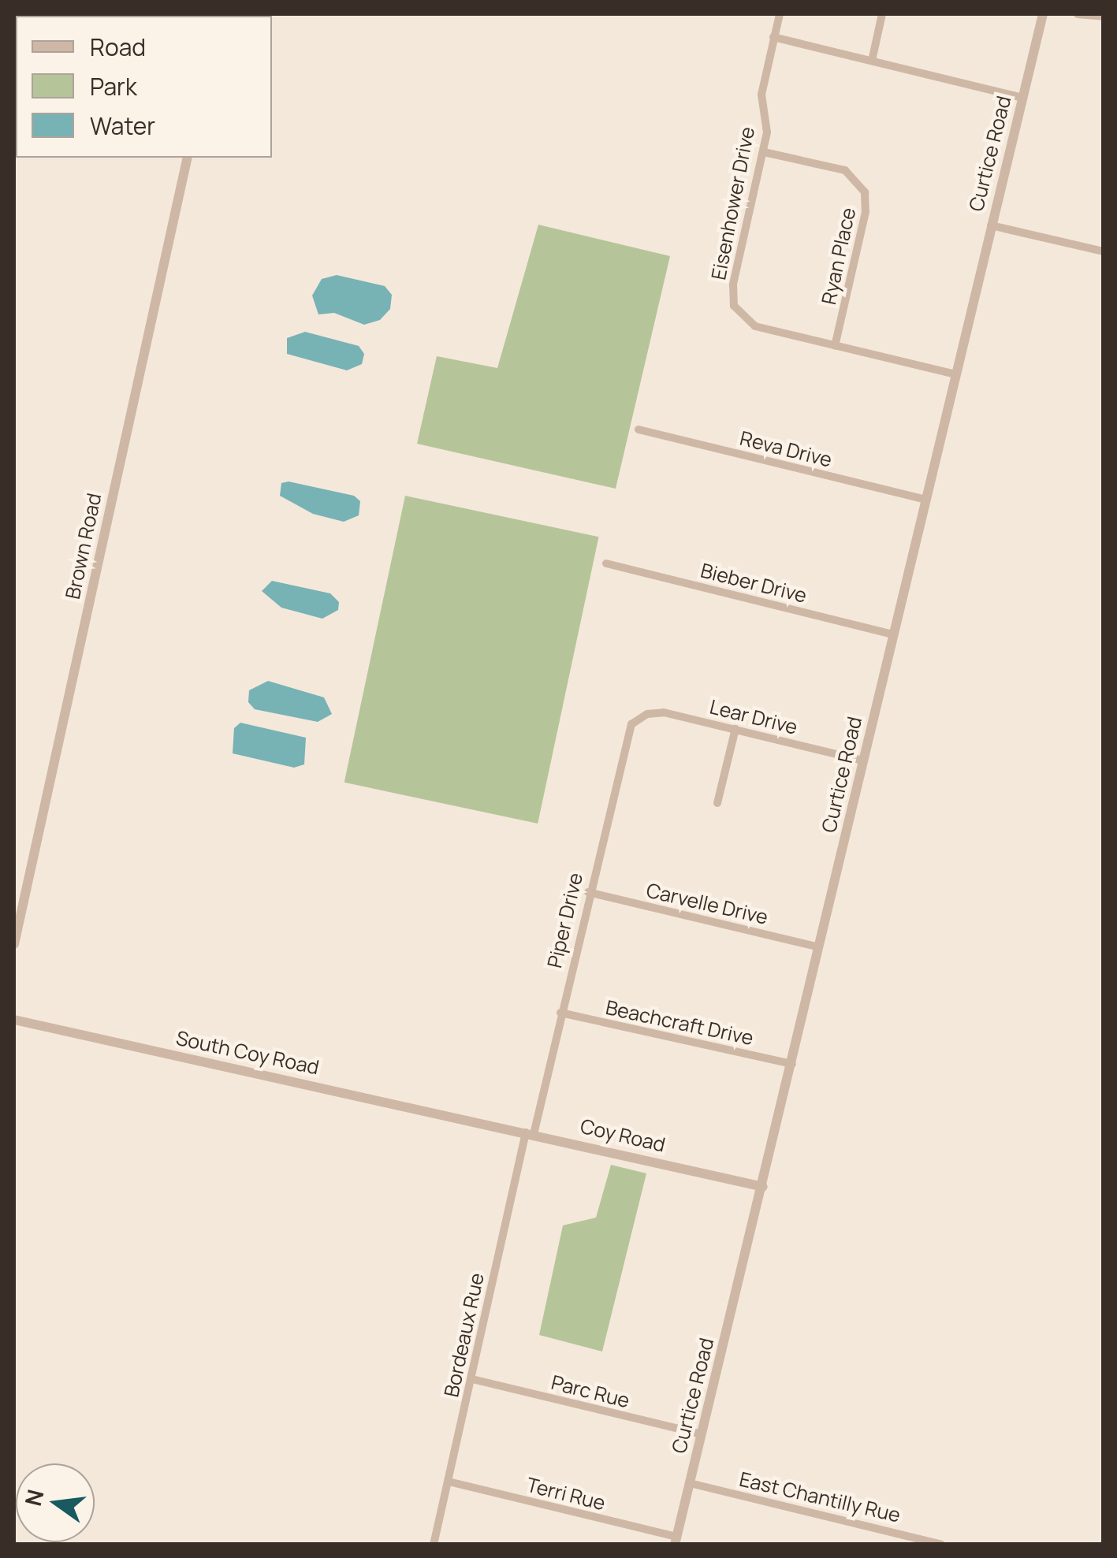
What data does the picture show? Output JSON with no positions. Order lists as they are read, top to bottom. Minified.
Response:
{"streets":{"street":["Curtice Road","Eisenhower Drive","Ryan Place","Reva Drive","Brown Road","Bieber Drive","Lear Drive","Carvelle Drive","Piper Drive","Beachcraft Drive","South Coy Road","Coy Road","Bordeaux Rue","Parc Rue","Terri Rue","East Chantilly Rue"]},"crossings":[["Curtice Road","Eisenhower Drive"],["Curtice Road","Reva Drive"],["Curtice Road","Bieber Drive"],["Curtice Road","Lear Drive"],["Curtice Road","Carvelle Drive"],["Curtice Road","Beachcraft Drive"],["Curtice Road","Coy Road"],["Curtice Road","Parc Rue"],["Curtice Road","Terri Rue"],["Curtice Road","East Chantilly Rue"],["Eisenhower Drive","Ryan Place"],["Lear Drive","Piper Drive"],["Carvelle Drive","Piper Drive"],["Piper Drive","Beachcraft Drive"],["Piper Drive","Coy Road"],["Piper Drive","Bordeaux Rue"],["South Coy Road","Coy Road"],["Coy Road","Bordeaux Rue"],["Bordeaux Rue","Parc Rue"],["Bordeaux Rue","Terri Rue"]],"legend":["Road","Park","Water"],"north":"left"}
